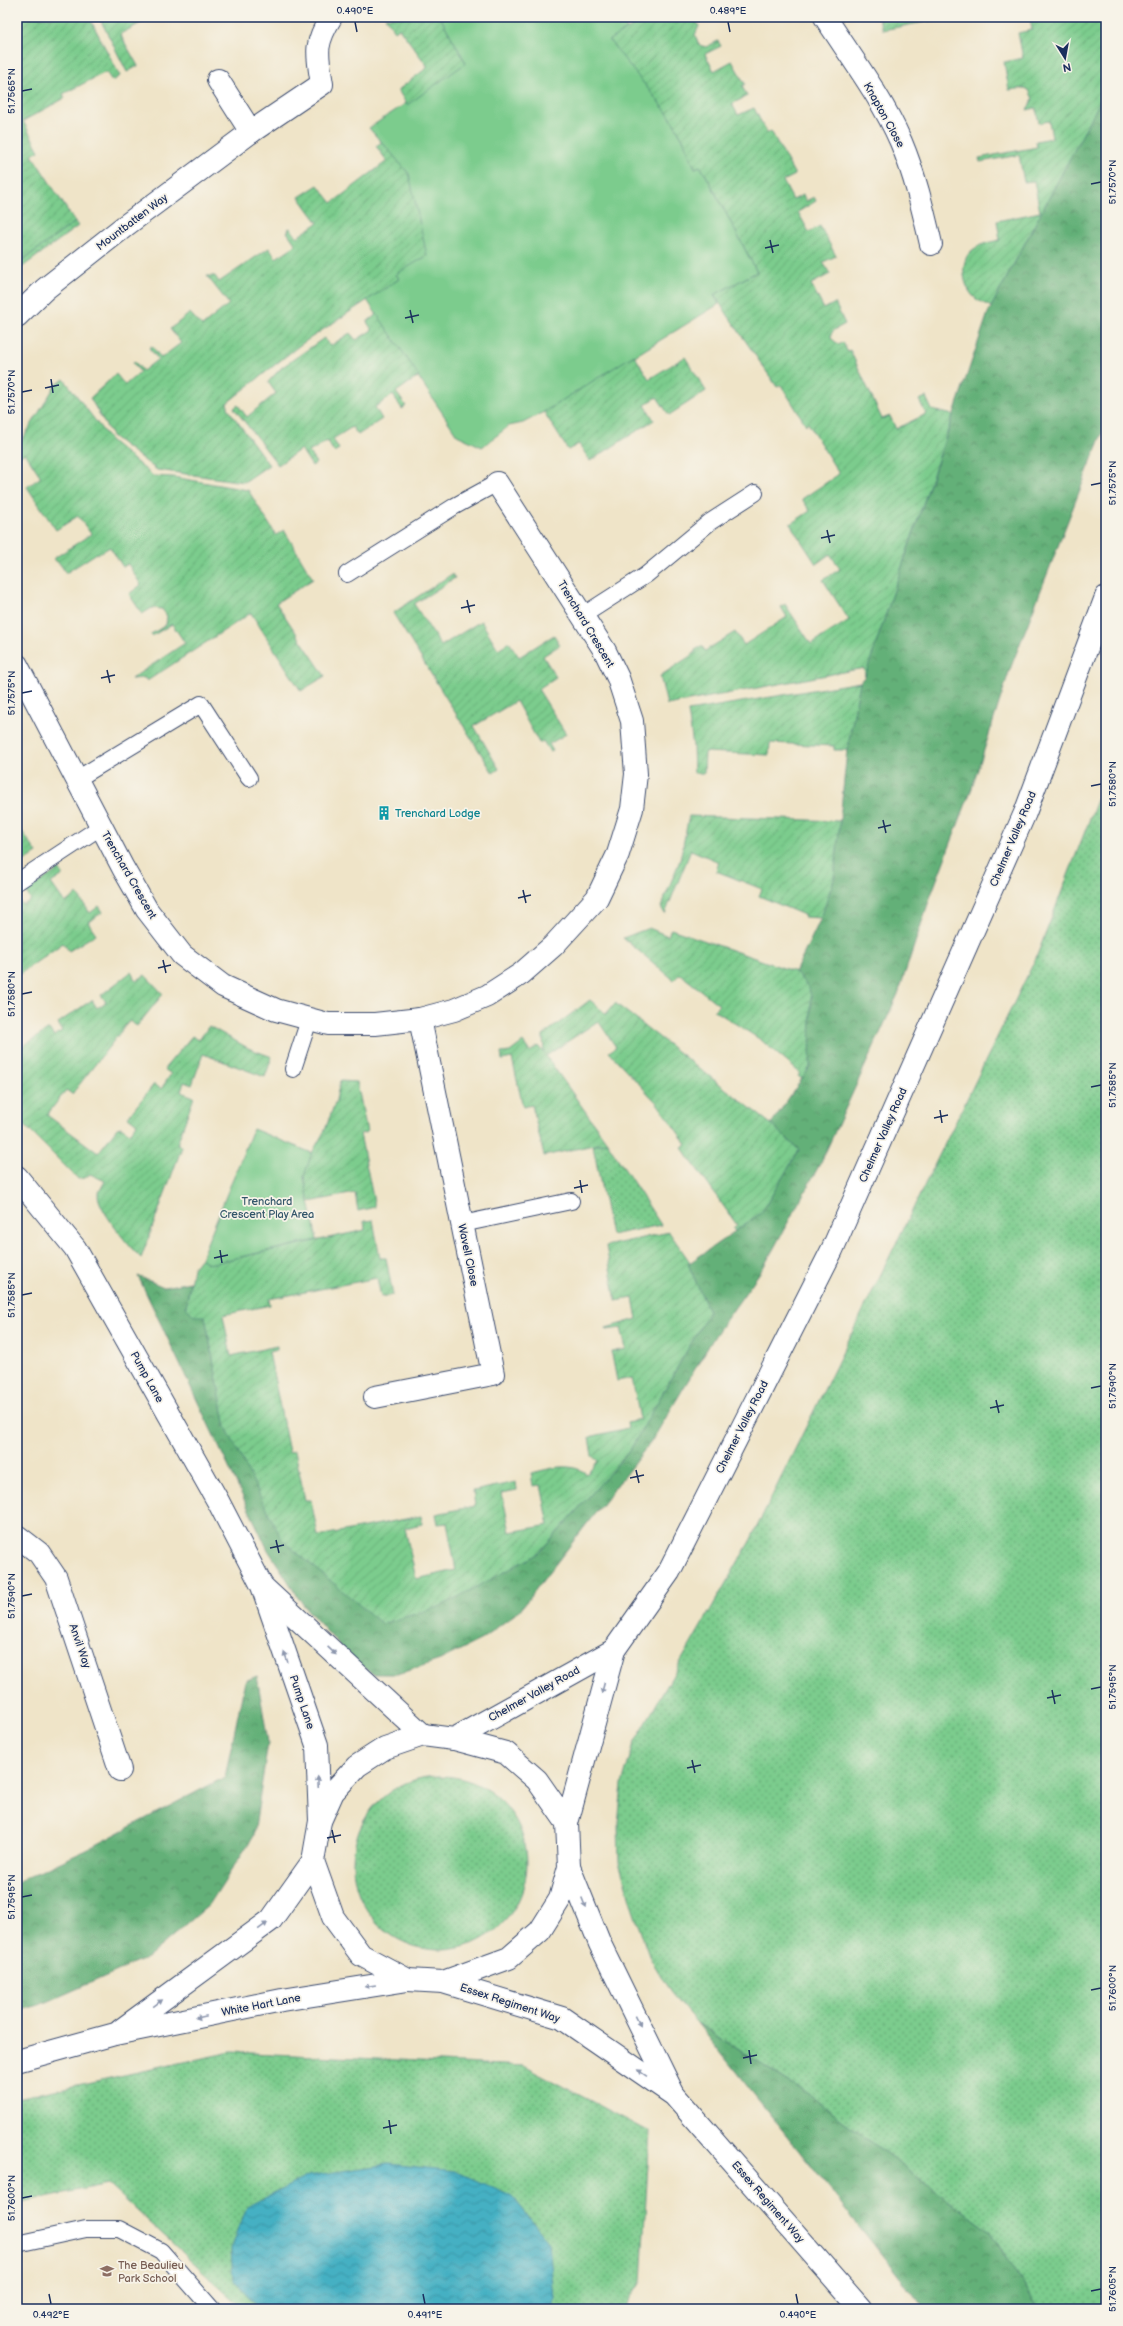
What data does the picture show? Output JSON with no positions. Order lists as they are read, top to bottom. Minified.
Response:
{"streets":{"street":["Knapton Close","Mountbatten Way","Trenchard Crescent","Chelmer Valley Road","Wavell Close","Pump Lane","Anvil Way","Essex Regiment Way","White Hart Lane"]},"crossings":[["Trenchard Crescent","Wavell Close"]],"parks":["Trenchard Crescent Play Area"],"places":{"building":["Trenchard Lodge"],"school or university":["The Beaulieu Park School"]},"north":"bottom","coordinates":["0.490°E","0.489°E","51.7565°N","51.7570°N","51.7575°N","51.7580°N","51.7585°N","51.7590°N","51.7595°N","51.7600°N","51.7605°N","0.492°E","0.491°E"]}
